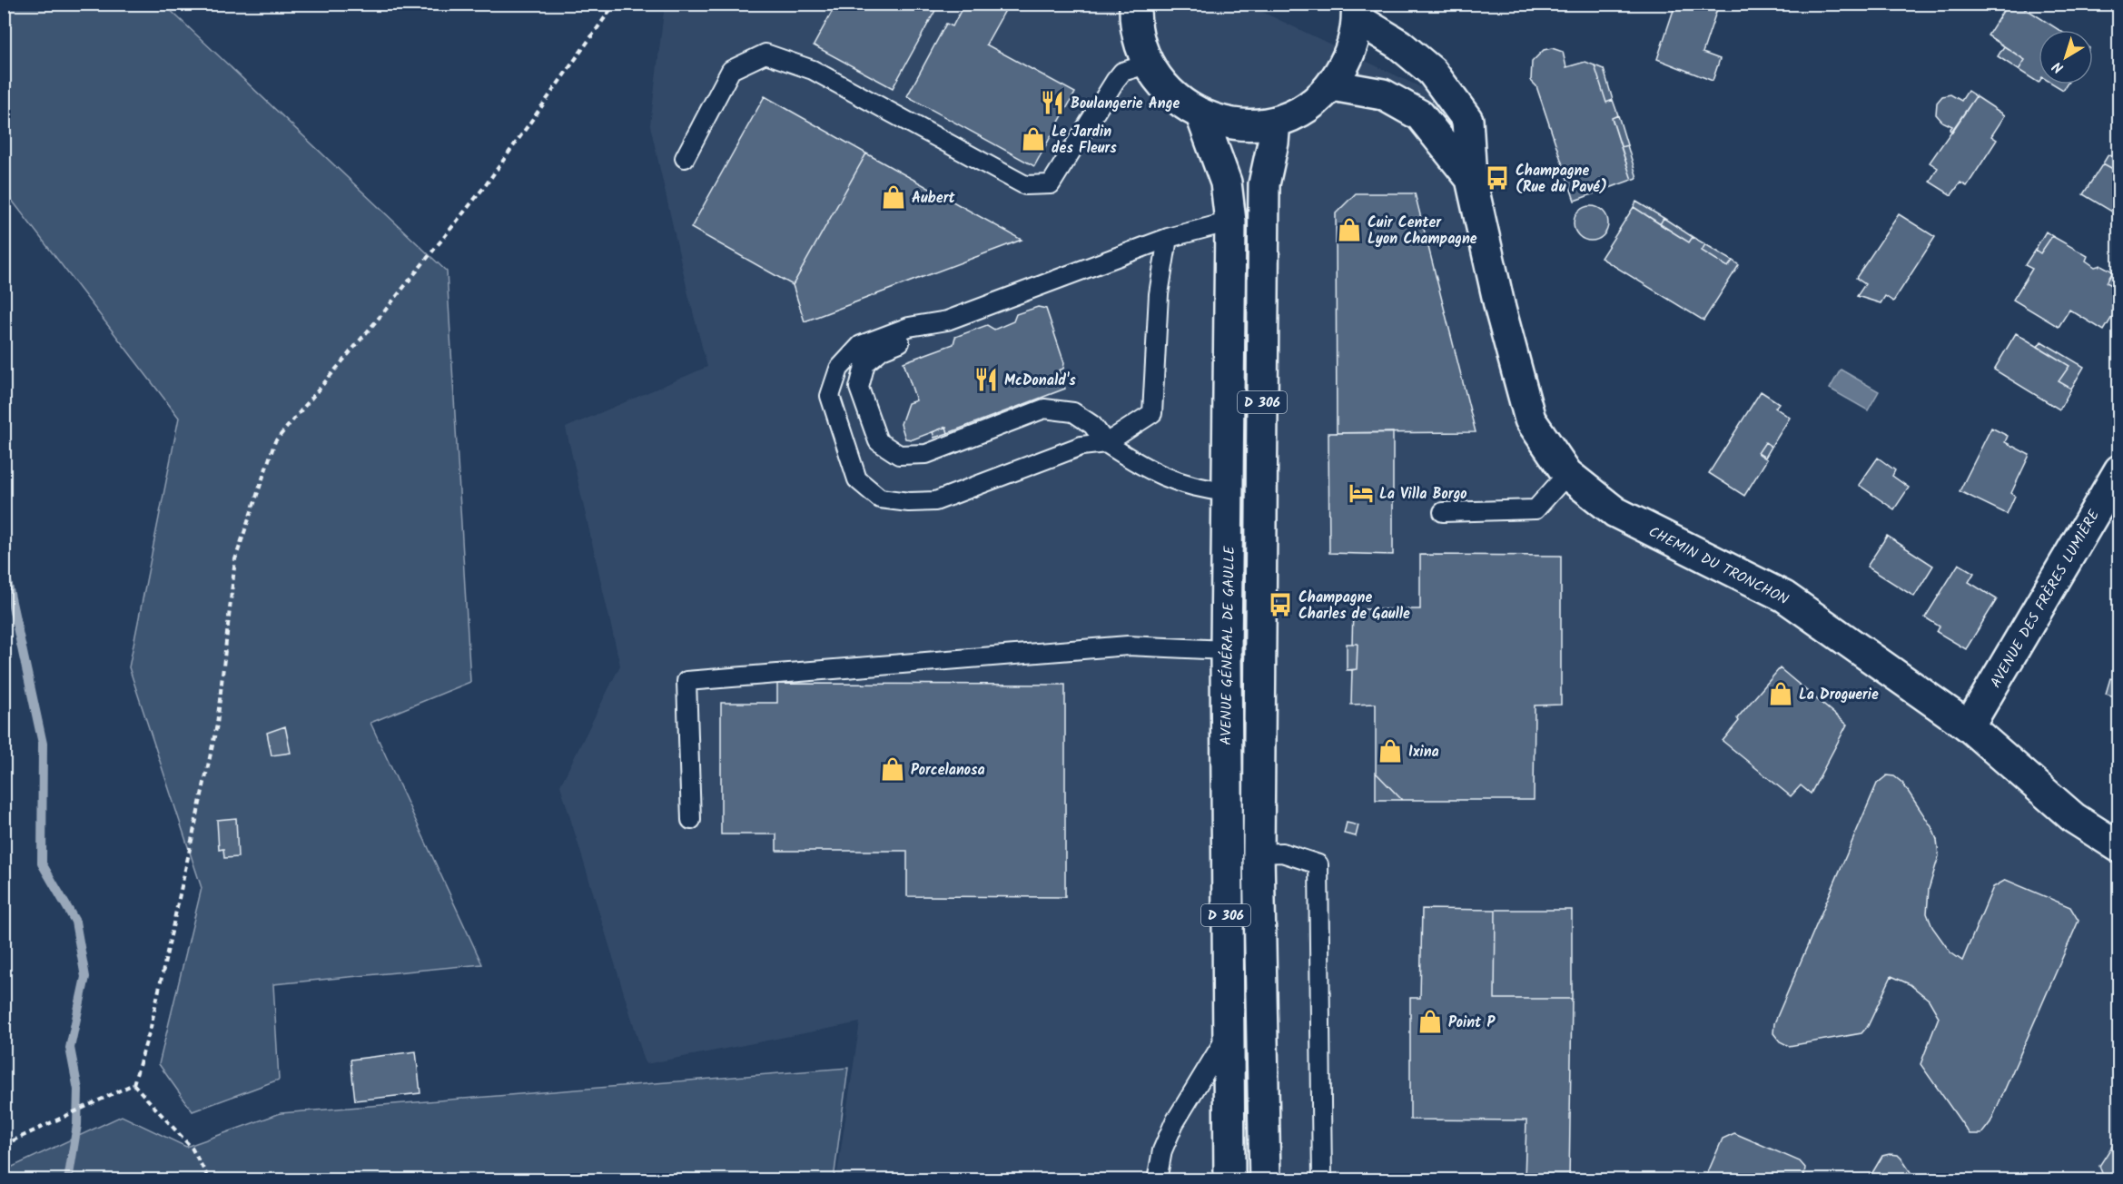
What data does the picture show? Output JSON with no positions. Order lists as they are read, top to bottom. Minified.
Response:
{"streets":{"main road":["D 306","CHEMIN DU TRONCHON","AVENUE DES FRÈRES LUMIÈRE","AVENUE GÉNÉRAL DE GAULLE"]},"crossings":[["CHEMIN DU TRONCHON","AVENUE DES FRÈRES LUMIÈRE"]],"places":{"restaurant":["Boulangerie Ange","McDonald's"],"shop":["Le Jardin des Fleurs","Aubert","Cuir Center Lyon Champagne","La Droguerie","Ixina","Porcelanosa","Point P"],"bus stop":["Champagne (Rue du Pavé)","Champagne Charles de Gaulle"],"hotel":["La Villa Borgo"]},"north":"bottom left"}
